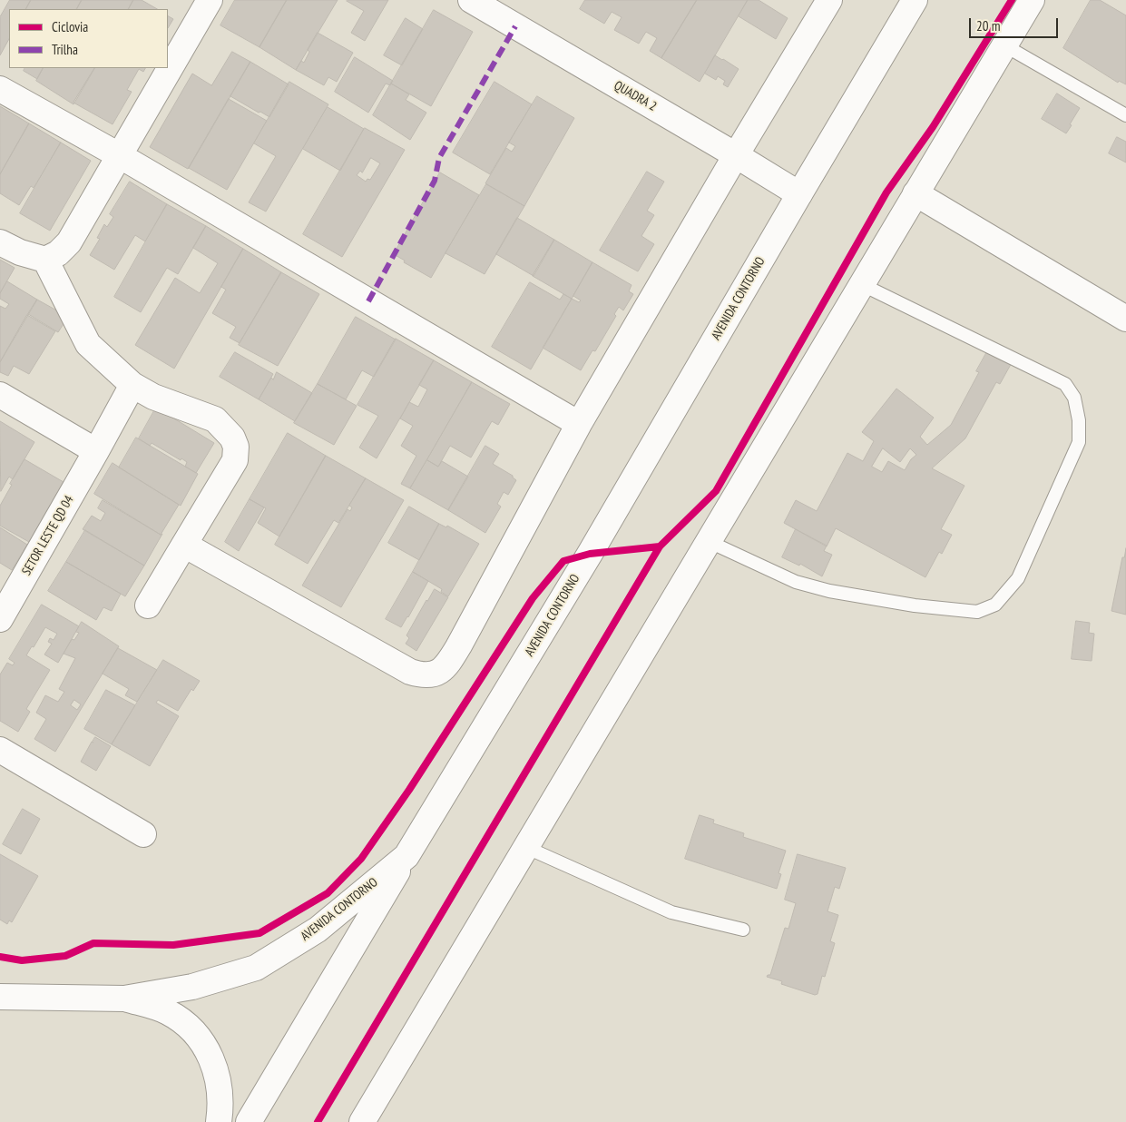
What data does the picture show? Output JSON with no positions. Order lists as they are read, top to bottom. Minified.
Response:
{"streets":{"street":["QUADRA 2","AVENIDA CONTORNO","SETOR LESTE QD 04"]},"crossings":[["QUADRA 2","AVENIDA CONTORNO"]],"legend":["Ciclovia","Trilha"],"scale_bar":"20 m"}
